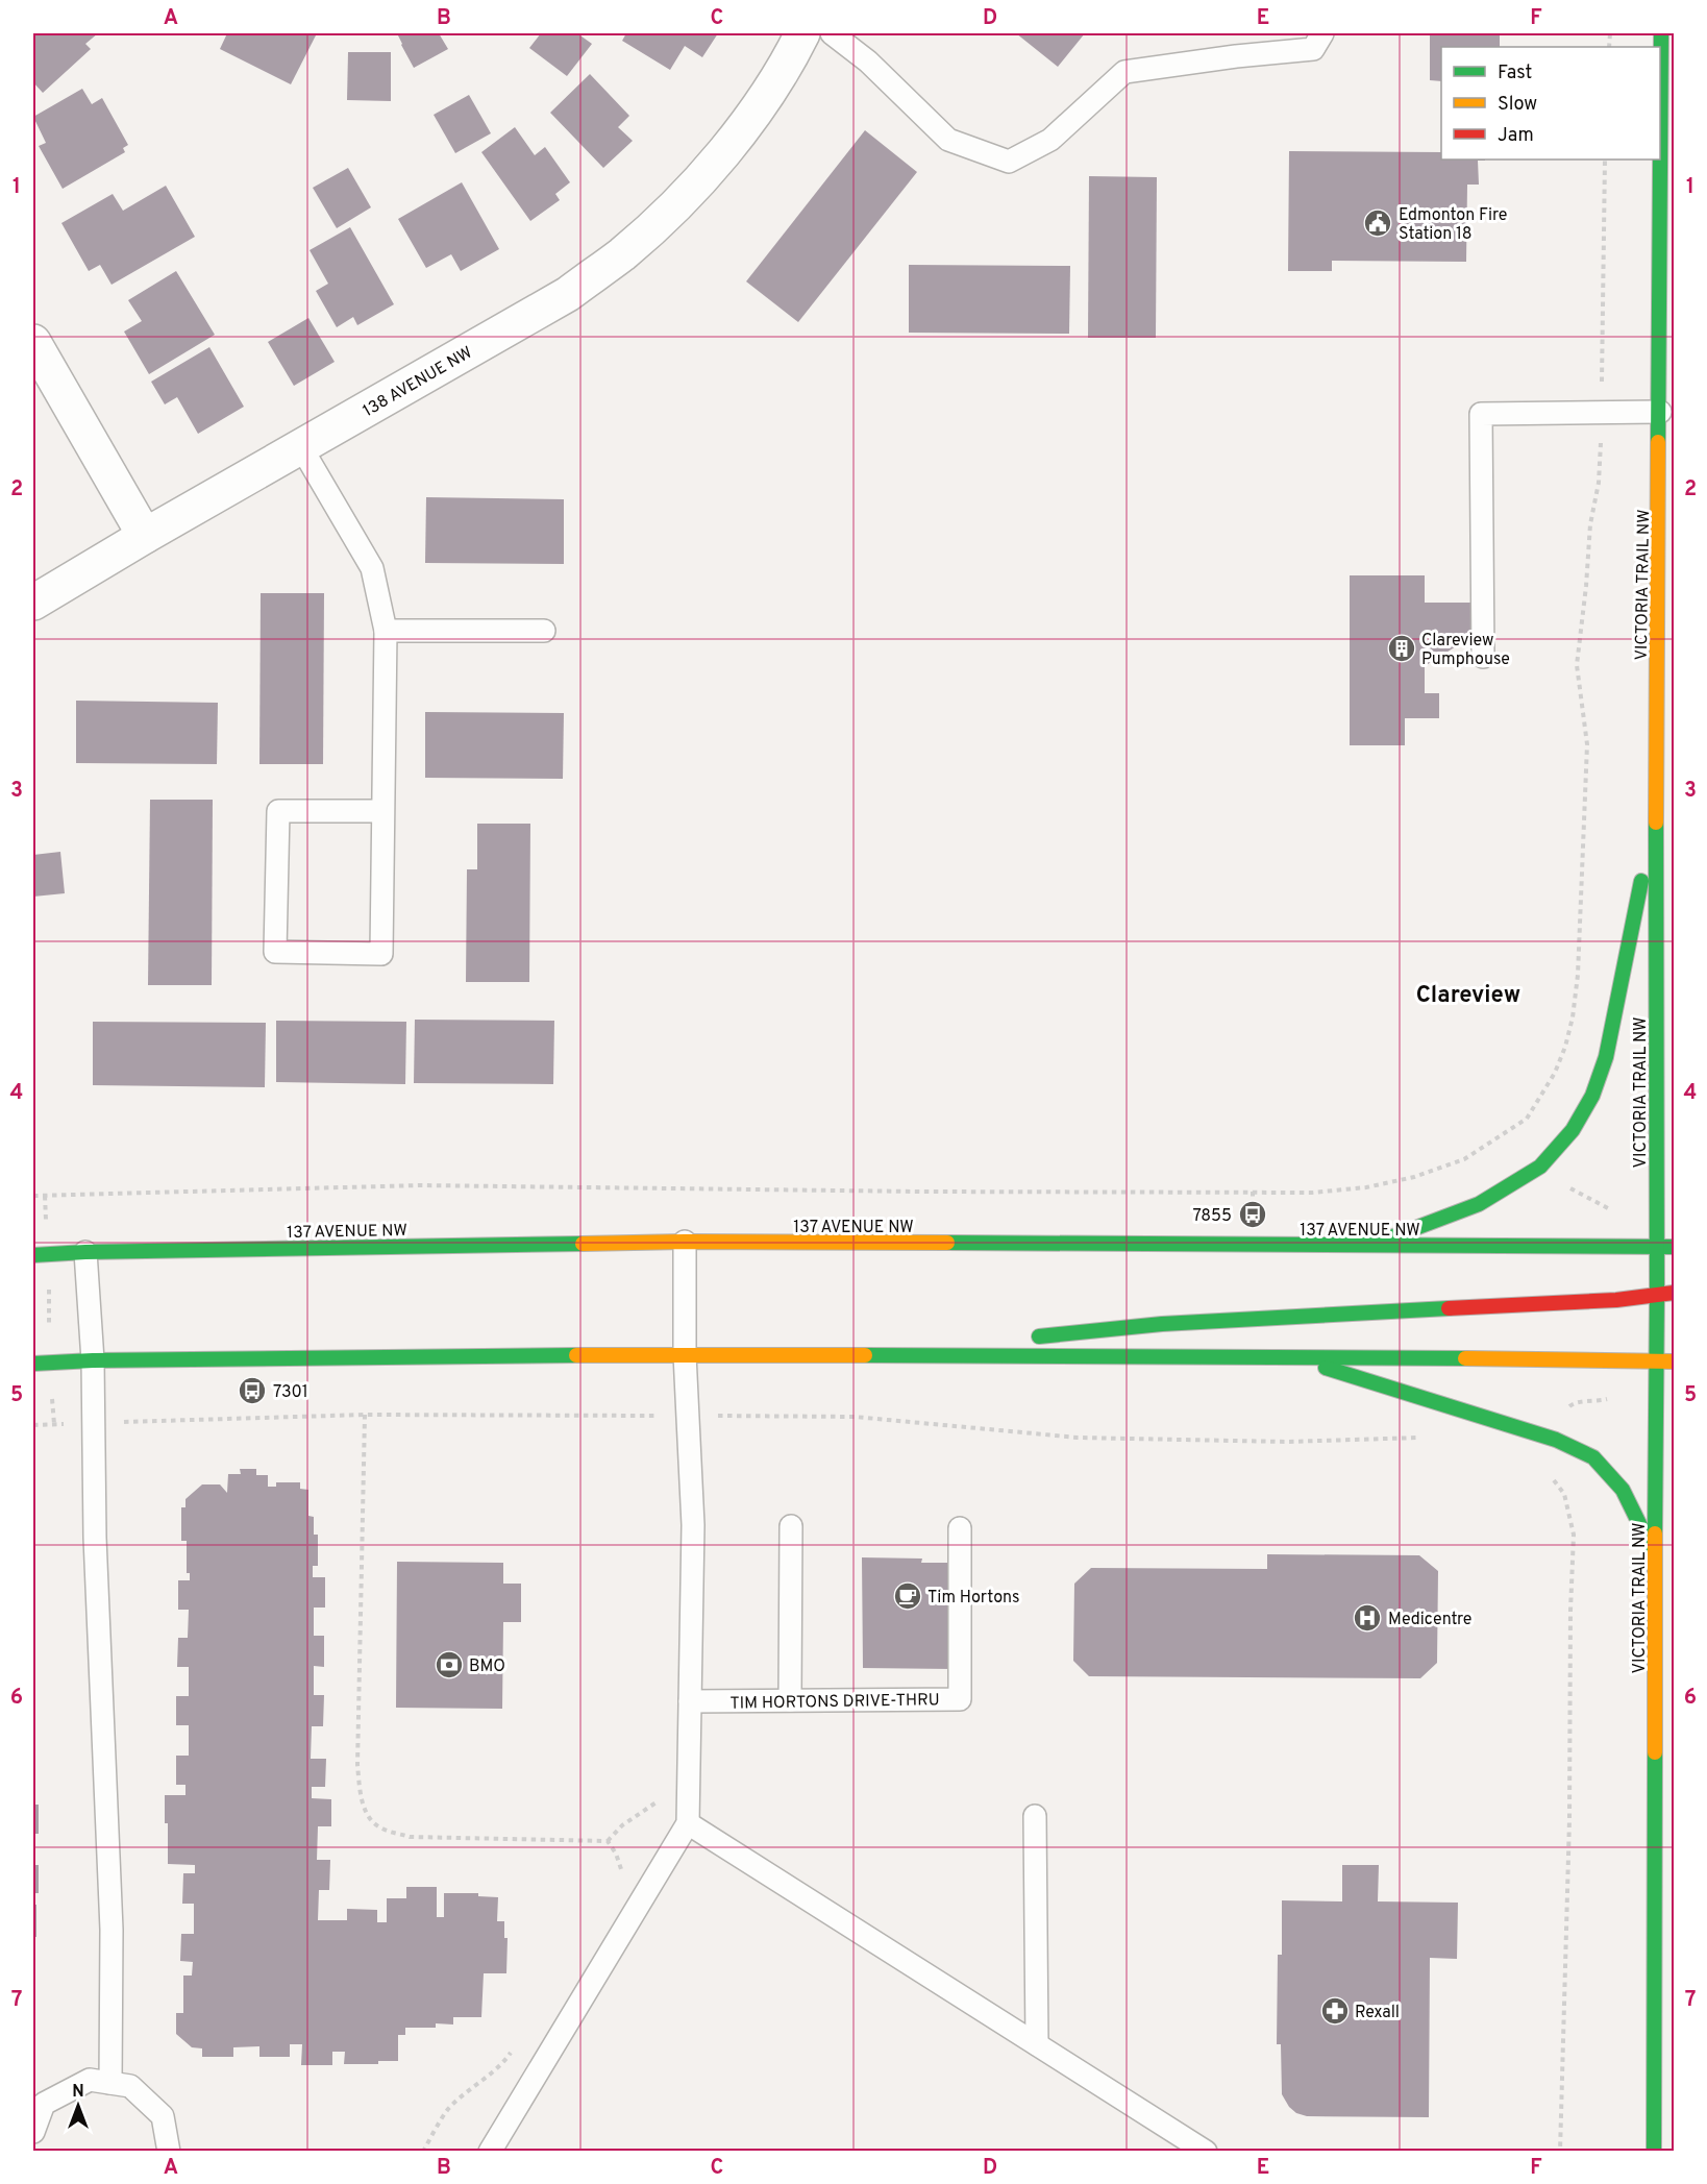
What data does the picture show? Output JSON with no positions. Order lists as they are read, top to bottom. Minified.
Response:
{"streets":{"main road":["VICTORIA TRAIL NW","137 AVENUE NW"],"street":["138 AVENUE NW"],"lane":["TIM HORTONS DRIVE-THRU"]},"crossings":[["VICTORIA TRAIL NW","137 AVENUE NW"]],"districts":["Clareview"],"places":{"public building":["Edmonton Fire Station 18"],"building":["Clareview Pumphouse"],"bus stop":["7855","7301"],"cafe":["Tim Hortons"],"hospital":["Medicentre"],"bank":["BMO"],"pharmacy":["Rexall"]},"legend":["Fast","Slow","Jam"],"north":"top","grid":{"columns":["A","B","C","D","E","F"],"rows":["1","2","3","4","5","6","7"]}}
